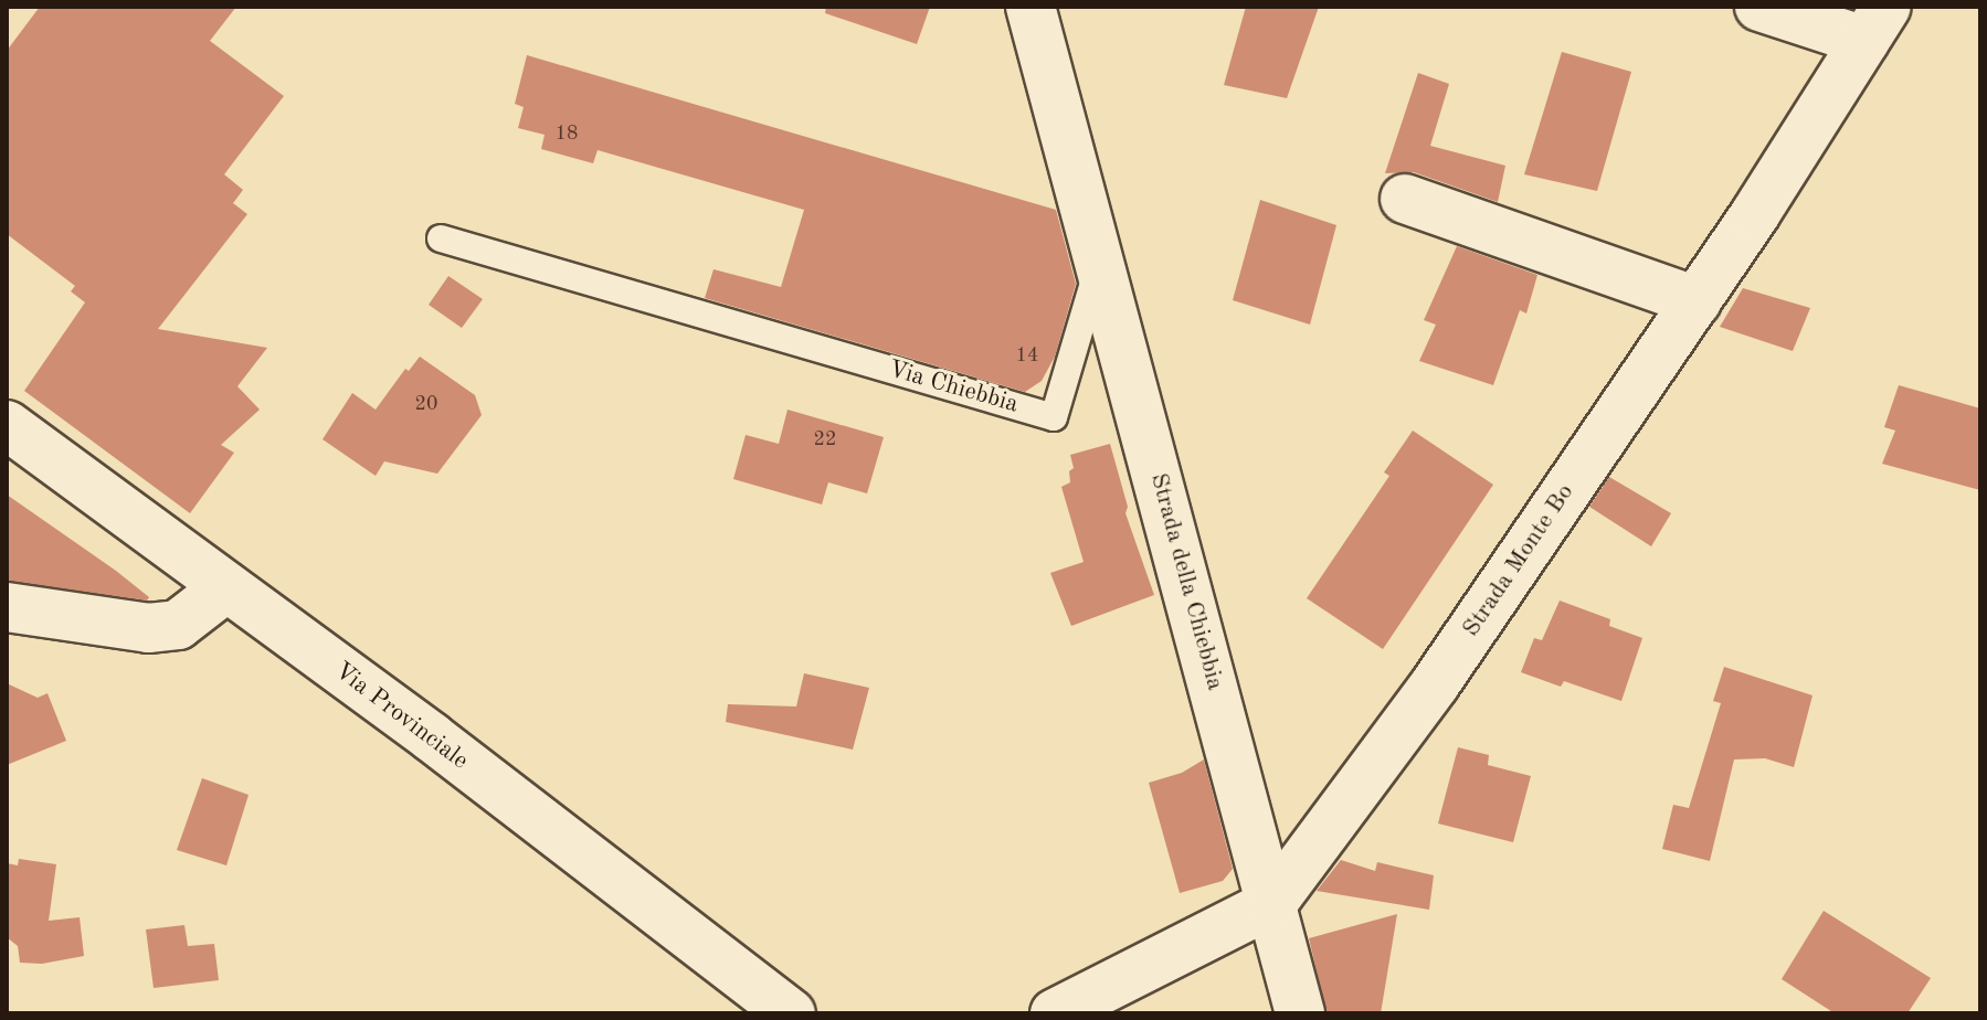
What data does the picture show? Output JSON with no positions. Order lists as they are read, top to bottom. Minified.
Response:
{"streets":{"street":["Strada Monte Bo","Strada della Chiebbia","Via Provinciale"],"lane":["Via Chiebbia"]},"crossings":[["Via Chiebbia","Strada della Chiebbia"],["Strada Monte Bo","Strada della Chiebbia"]],"house_numbers":["18","14","20","22"]}
